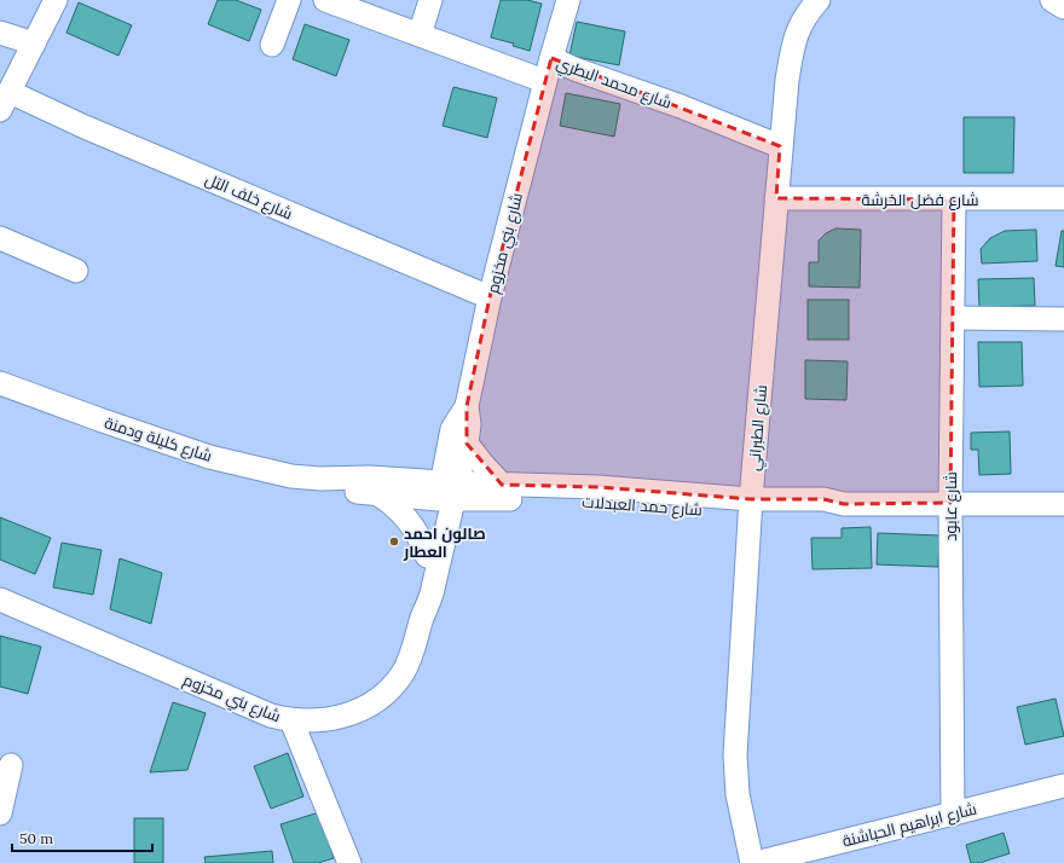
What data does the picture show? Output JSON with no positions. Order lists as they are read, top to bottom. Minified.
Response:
{"streets":{"street":["شارع محمد البطري","شارع خلف التل","شارع فضل الخرشة","شارع بني مخزوم","شارع الطبراني","شارع كليلة ودمنة","شارع حمد العبدلات","شارع عابود","شارع ابراهيم الحباشنة"]},"crossings":[["شارع محمد البطري","شارع بني مخزوم"],["شارع محمد البطري","شارع الطبراني"],["شارع خلف التل","شارع بني مخزوم"],["شارع فضل الخرشة","شارع الطبراني"],["شارع فضل الخرشة","شارع عابود"],["شارع بني مخزوم","شارع كليلة ودمنة"],["شارع بني مخزوم","شارع حمد العبدلات"],["شارع الطبراني","شارع حمد العبدلات"],["شارع الطبراني","شارع ابراهيم الحباشنة"],["شارع كليلة ودمنة","شارع حمد العبدلات"],["شارع حمد العبدلات","شارع عابود"],["شارع عابود","شارع ابراهيم الحباشنة"]],"places":["صالون احمد العطار"],"scale_bar":"50 m"}
